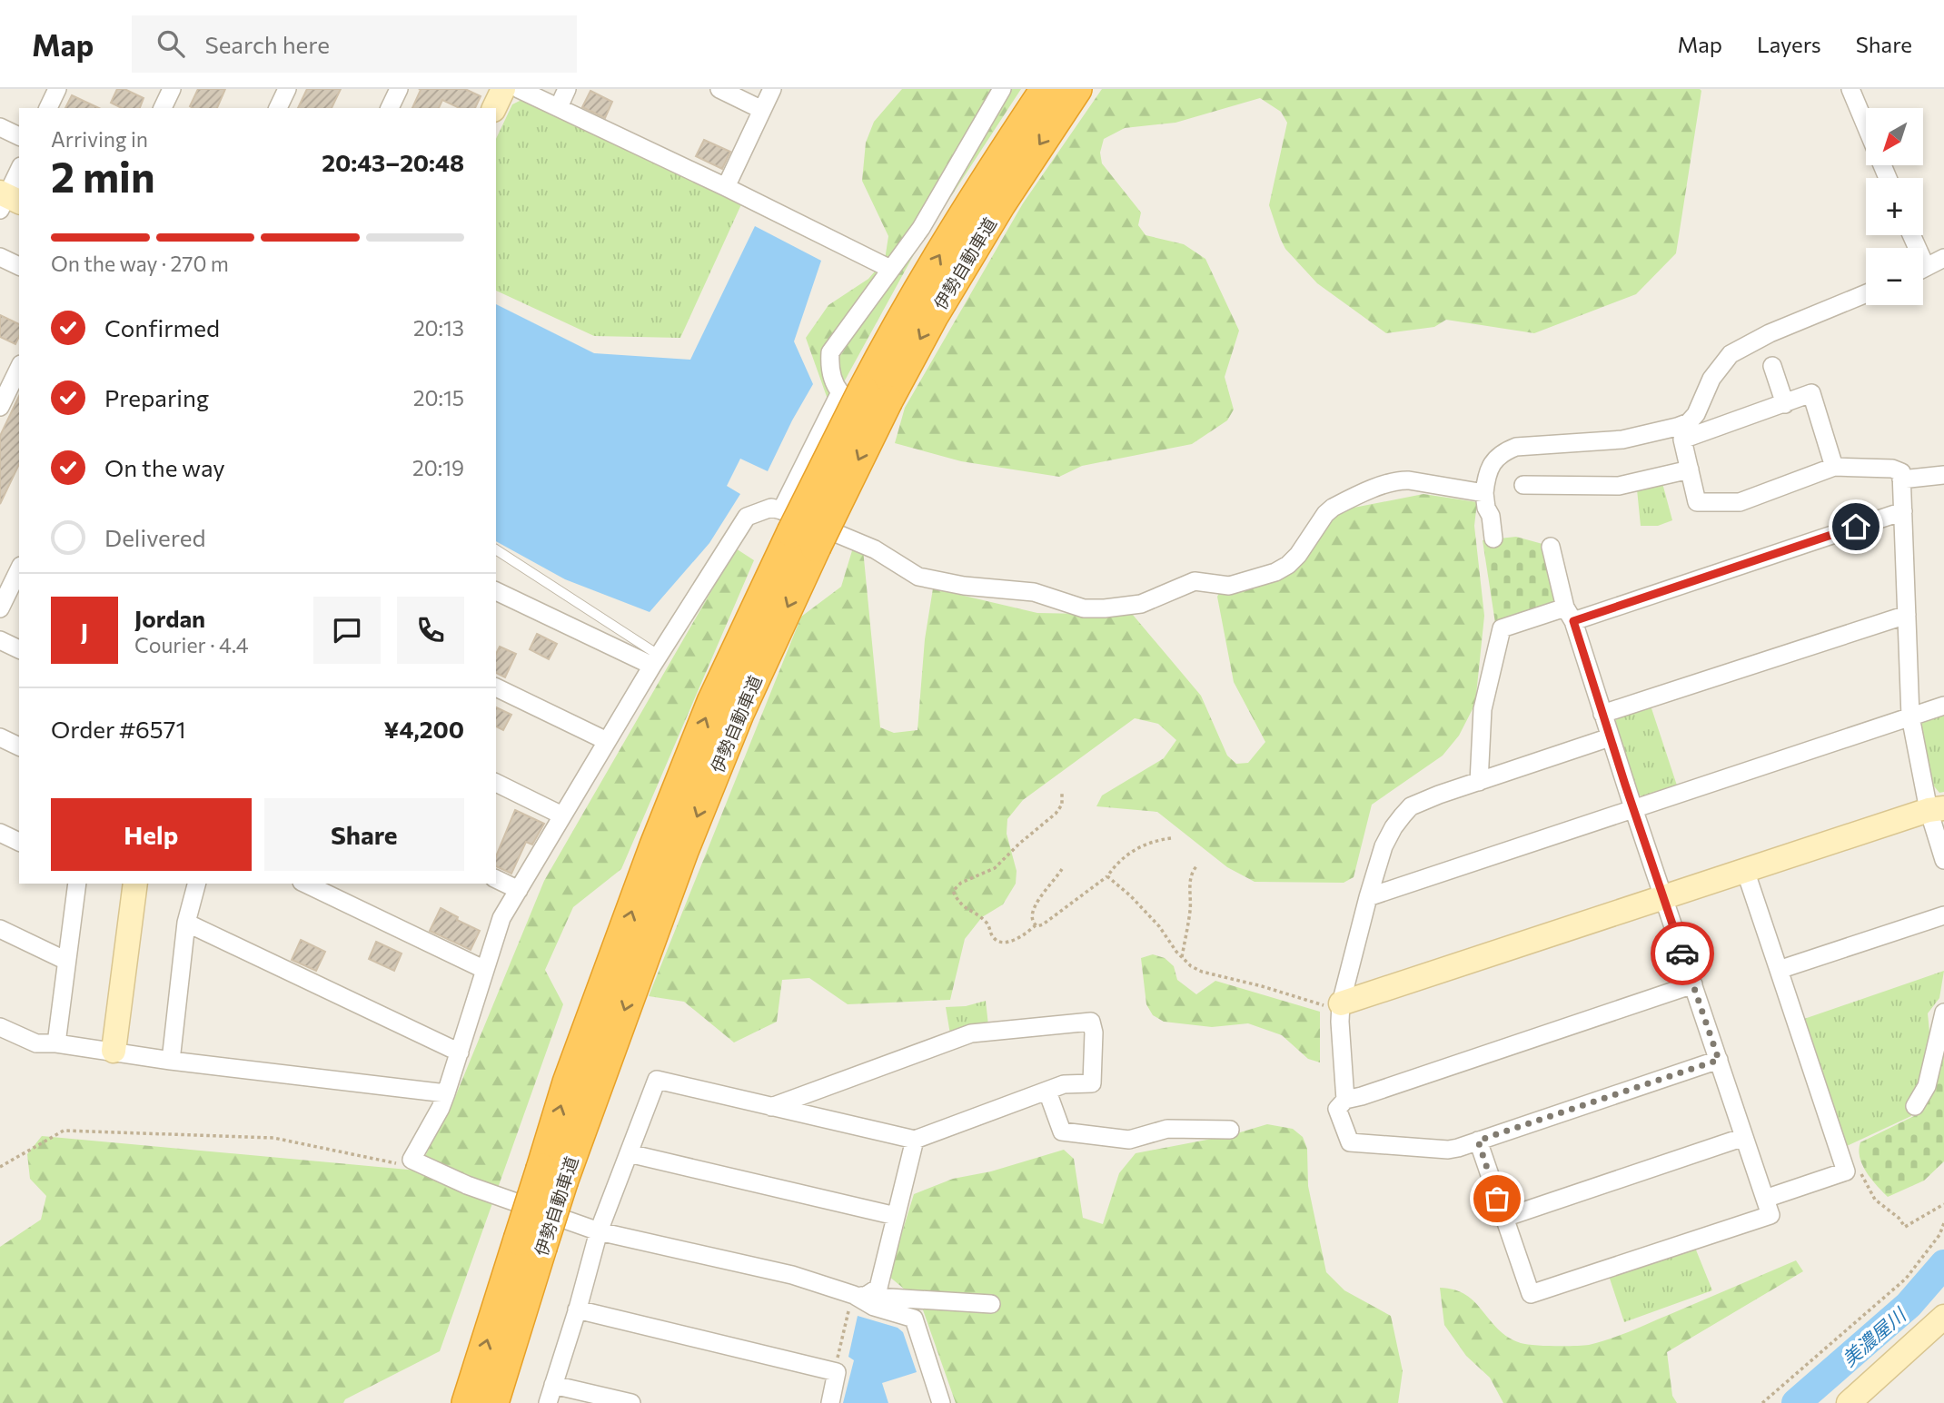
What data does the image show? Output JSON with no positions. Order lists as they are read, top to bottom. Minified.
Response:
{"streets":{"highway":["伊勢自動車道"]},"water":["美濃屋川"],"north":"bottom left","page":{"header":"Map","search":"Search here","nav":["Map","Layers","Share"],"map_buttons":["+","−"],"heading":["2 min","Arriving in","20:43–20:48"],"panel":["Jordan","Courier · 4.4","Order #6571","¥4,200"],"bar":"On the way · 270 m","list":[["Confirmed","20:13"],["Preparing","20:15"],["On the way","20:19"],"Delivered"],"round":"J","buttons":["Help","Share"]}}
